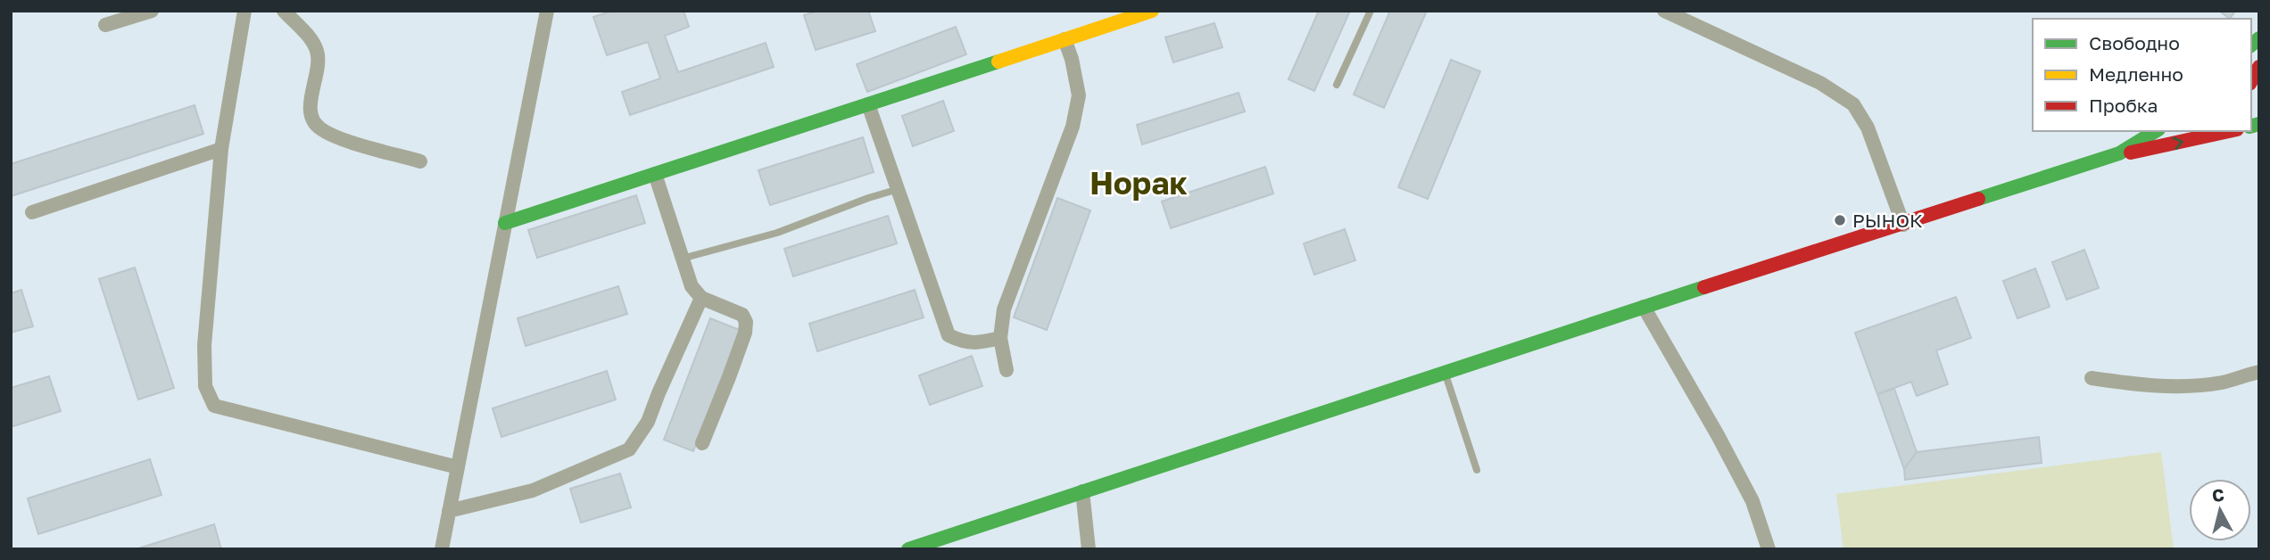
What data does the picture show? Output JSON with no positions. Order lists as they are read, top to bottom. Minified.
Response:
{"districts":["Норак"],"places":["РЫНОК"],"legend":["Свободно","Медленно","Пробка"],"north":"top"}
